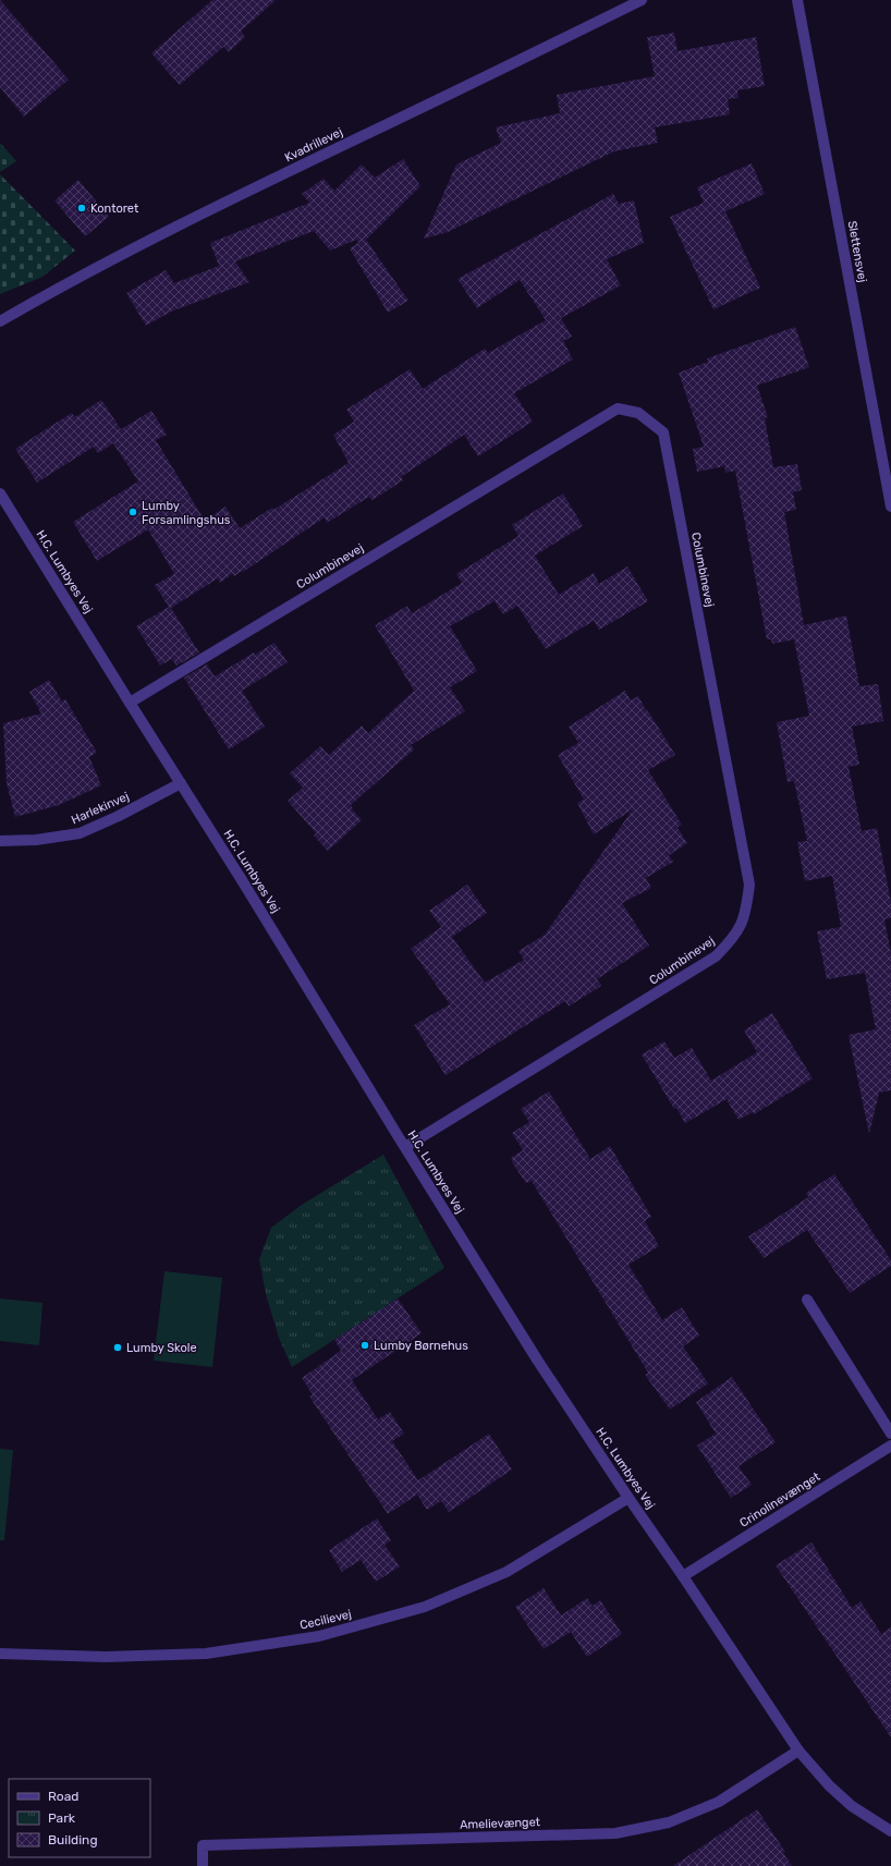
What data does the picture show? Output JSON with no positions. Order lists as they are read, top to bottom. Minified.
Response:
{"streets":{"street":["Kvadrillevej","Slettensvej","Columbinevej","H.C. Lumbyes Vej","Harlekinvej","Crinolinevænget","Cecilievej","Amelievænget"]},"crossings":[["Columbinevej","H.C. Lumbyes Vej"],["H.C. Lumbyes Vej","Harlekinvej"],["H.C. Lumbyes Vej","Crinolinevænget"],["H.C. Lumbyes Vej","Cecilievej"],["H.C. Lumbyes Vej","Amelievænget"]],"places":["Kontoret","Lumby Forsamlingshus","Lumby Børnehus","Lumby Skole"],"legend":["Road","Park","Building"]}
